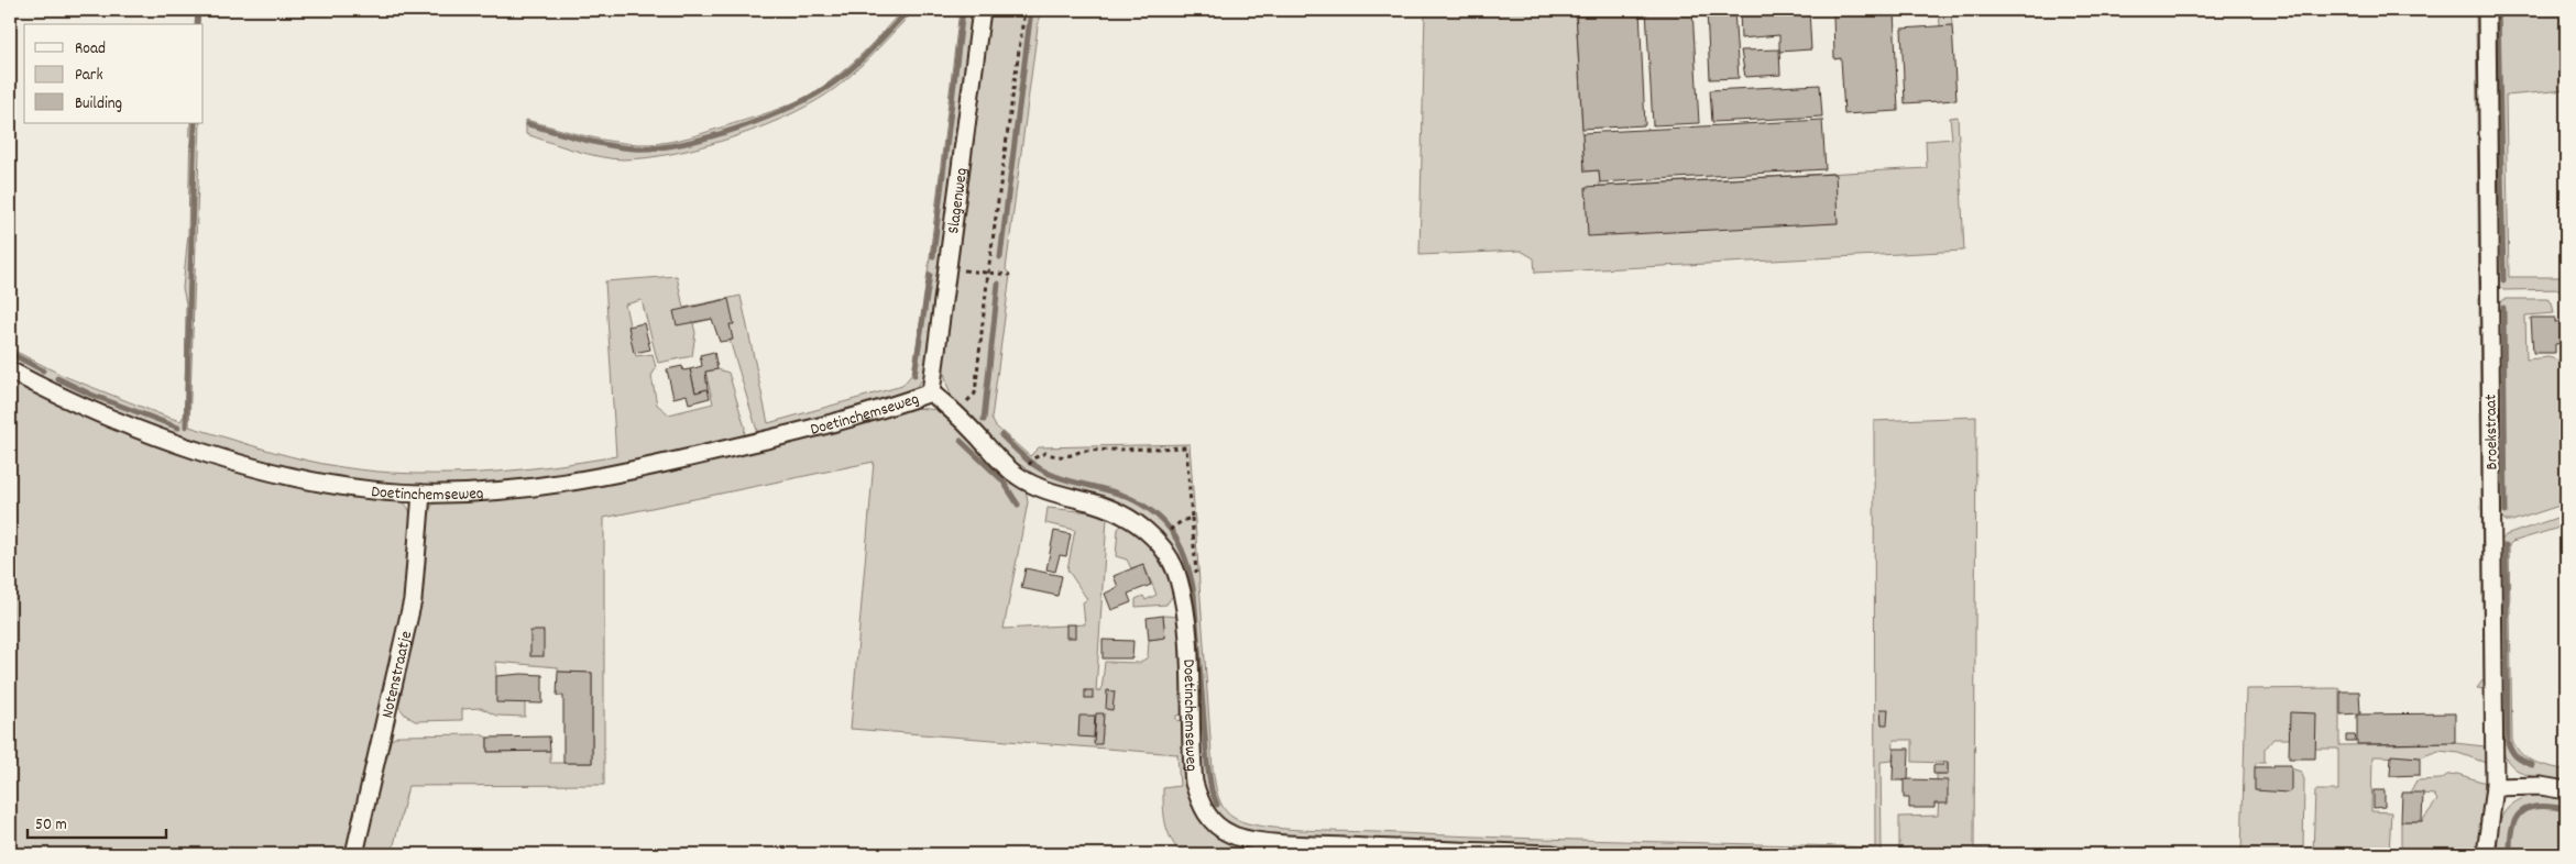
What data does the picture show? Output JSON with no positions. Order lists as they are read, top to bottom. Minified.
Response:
{"streets":{"street":["Slagenweg","Doetinchemseweg","Broekstraat","Notenstraatje"]},"crossings":[["Slagenweg","Doetinchemseweg"],["Doetinchemseweg","Notenstraatje"]],"legend":["Road","Park","Building"],"scale_bar":"50 m"}
